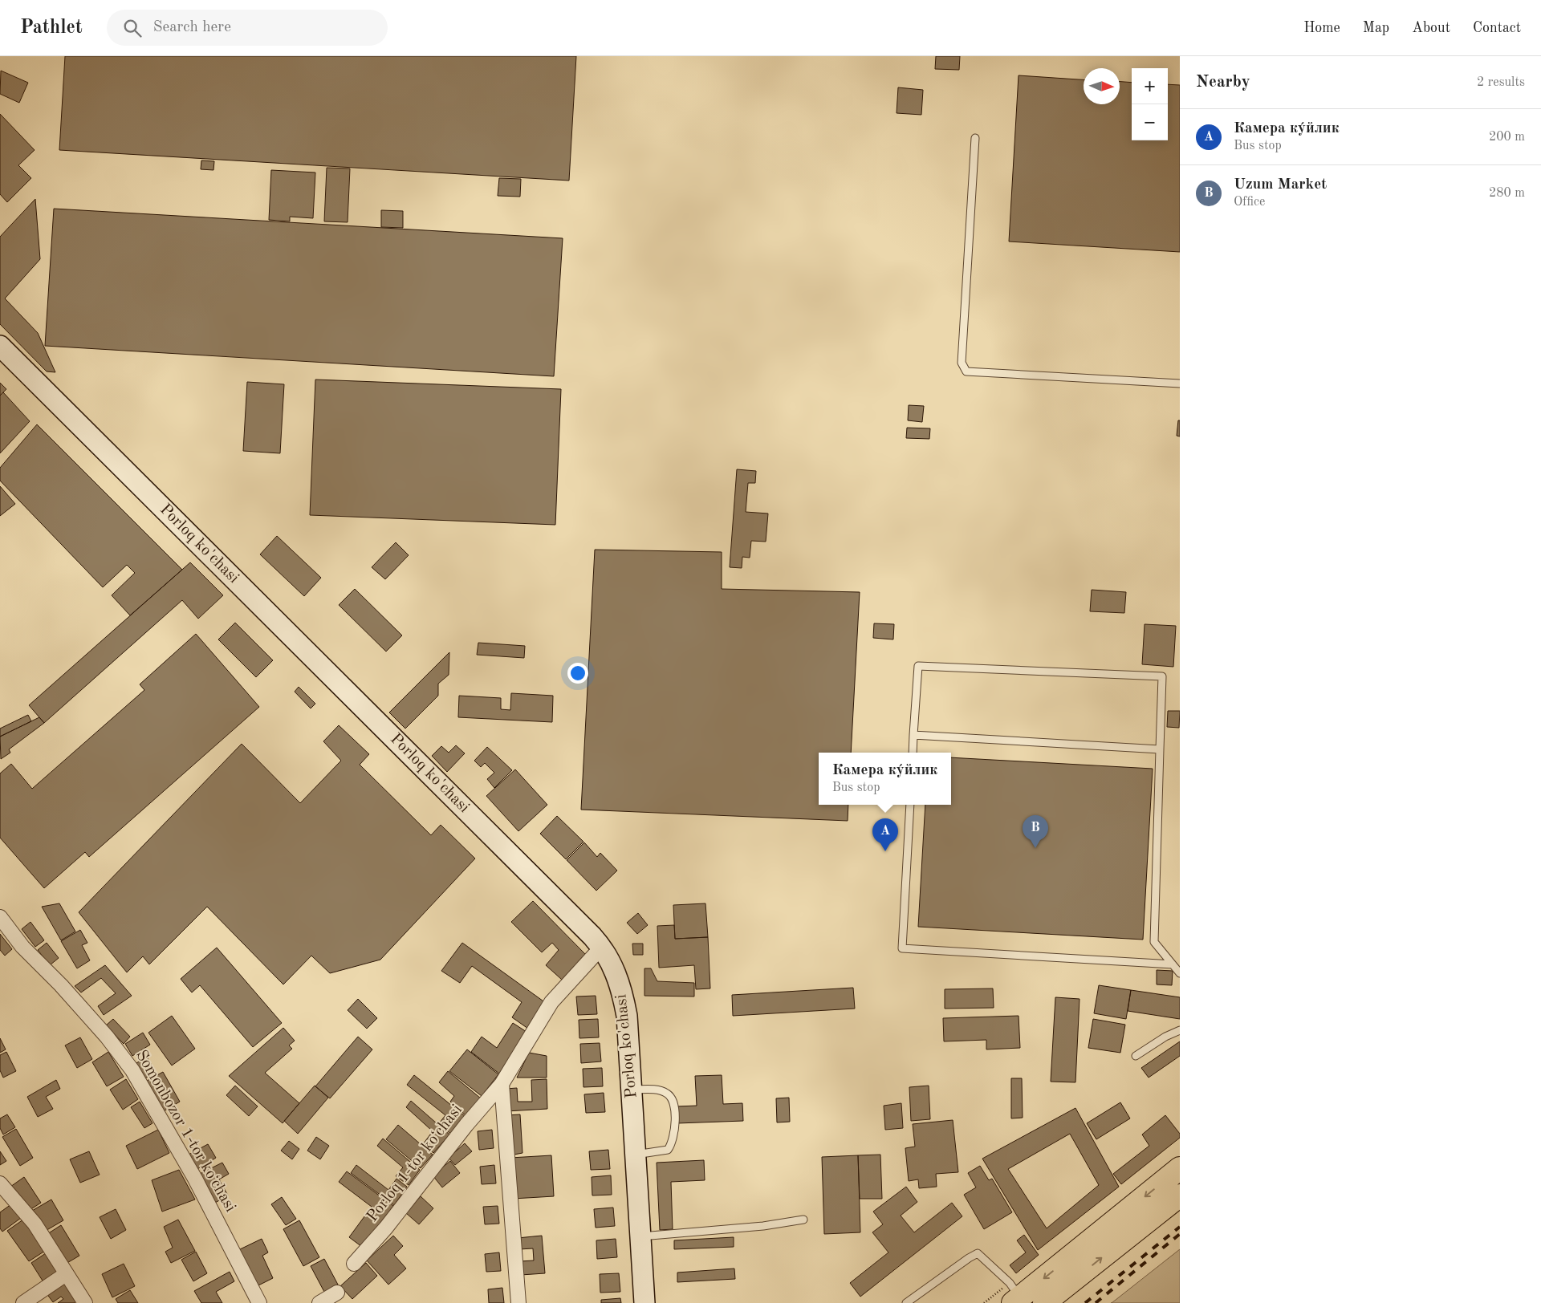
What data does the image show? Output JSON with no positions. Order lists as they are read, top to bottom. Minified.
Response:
{"streets":{"main road":["Porloq ko'chasi"],"street":["Somonbozor 1-tor koʻchasi","Porloq 1-tor koʻchasi"]},"crossings":[["Porloq ko'chasi","Porloq 1-tor koʻchasi"]],"north":"right","page":{"header":"Pathlet","search":"Search here","nav":["Home","Map","About","Contact"],"heading":["Nearby","2 results"],"map_buttons":["+","−"],"list":[{"mark":"A","name":"Камера ку́йлик","note":"Bus stop","value":"200 m"},{"mark":"B","name":"Uzum Market","note":"Office","value":"280 m"}],"popup":["Камера ку́йлик","Bus stop"],"pins":["B","A"]}}
